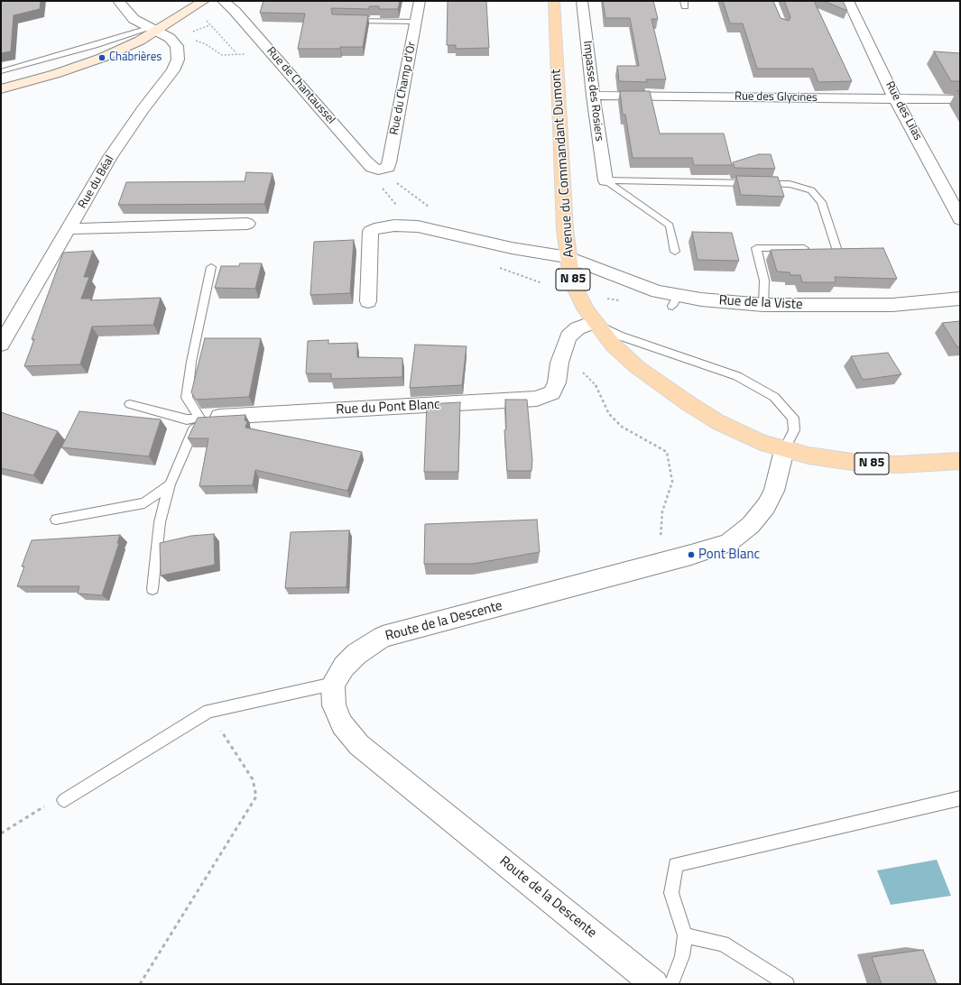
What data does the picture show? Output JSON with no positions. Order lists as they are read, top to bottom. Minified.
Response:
{"streets":{"main road":["Avenue du Commandant Dumont","N 85"],"street":["Rue de Chantaussel","Rue du Champ d'Or","Impasse des Rosiers","Rue des Glycines","Rue des Lilas","Rue du Béal","Rue de la Viste","Rue du Pont Blanc","Route de la Descente"]},"crossings":[["Rue de Chantaussel","Rue du Champ d'Or"],["Impasse des Rosiers","Rue des Glycines"],["Rue des Glycines","Rue des Lilas"],["Avenue du Commandant Dumont","Rue de la Viste"],["Avenue du Commandant Dumont","Rue du Pont Blanc"],["Avenue du Commandant Dumont","Route de la Descente"]],"places":["Chabrières","Pont Blanc"]}
